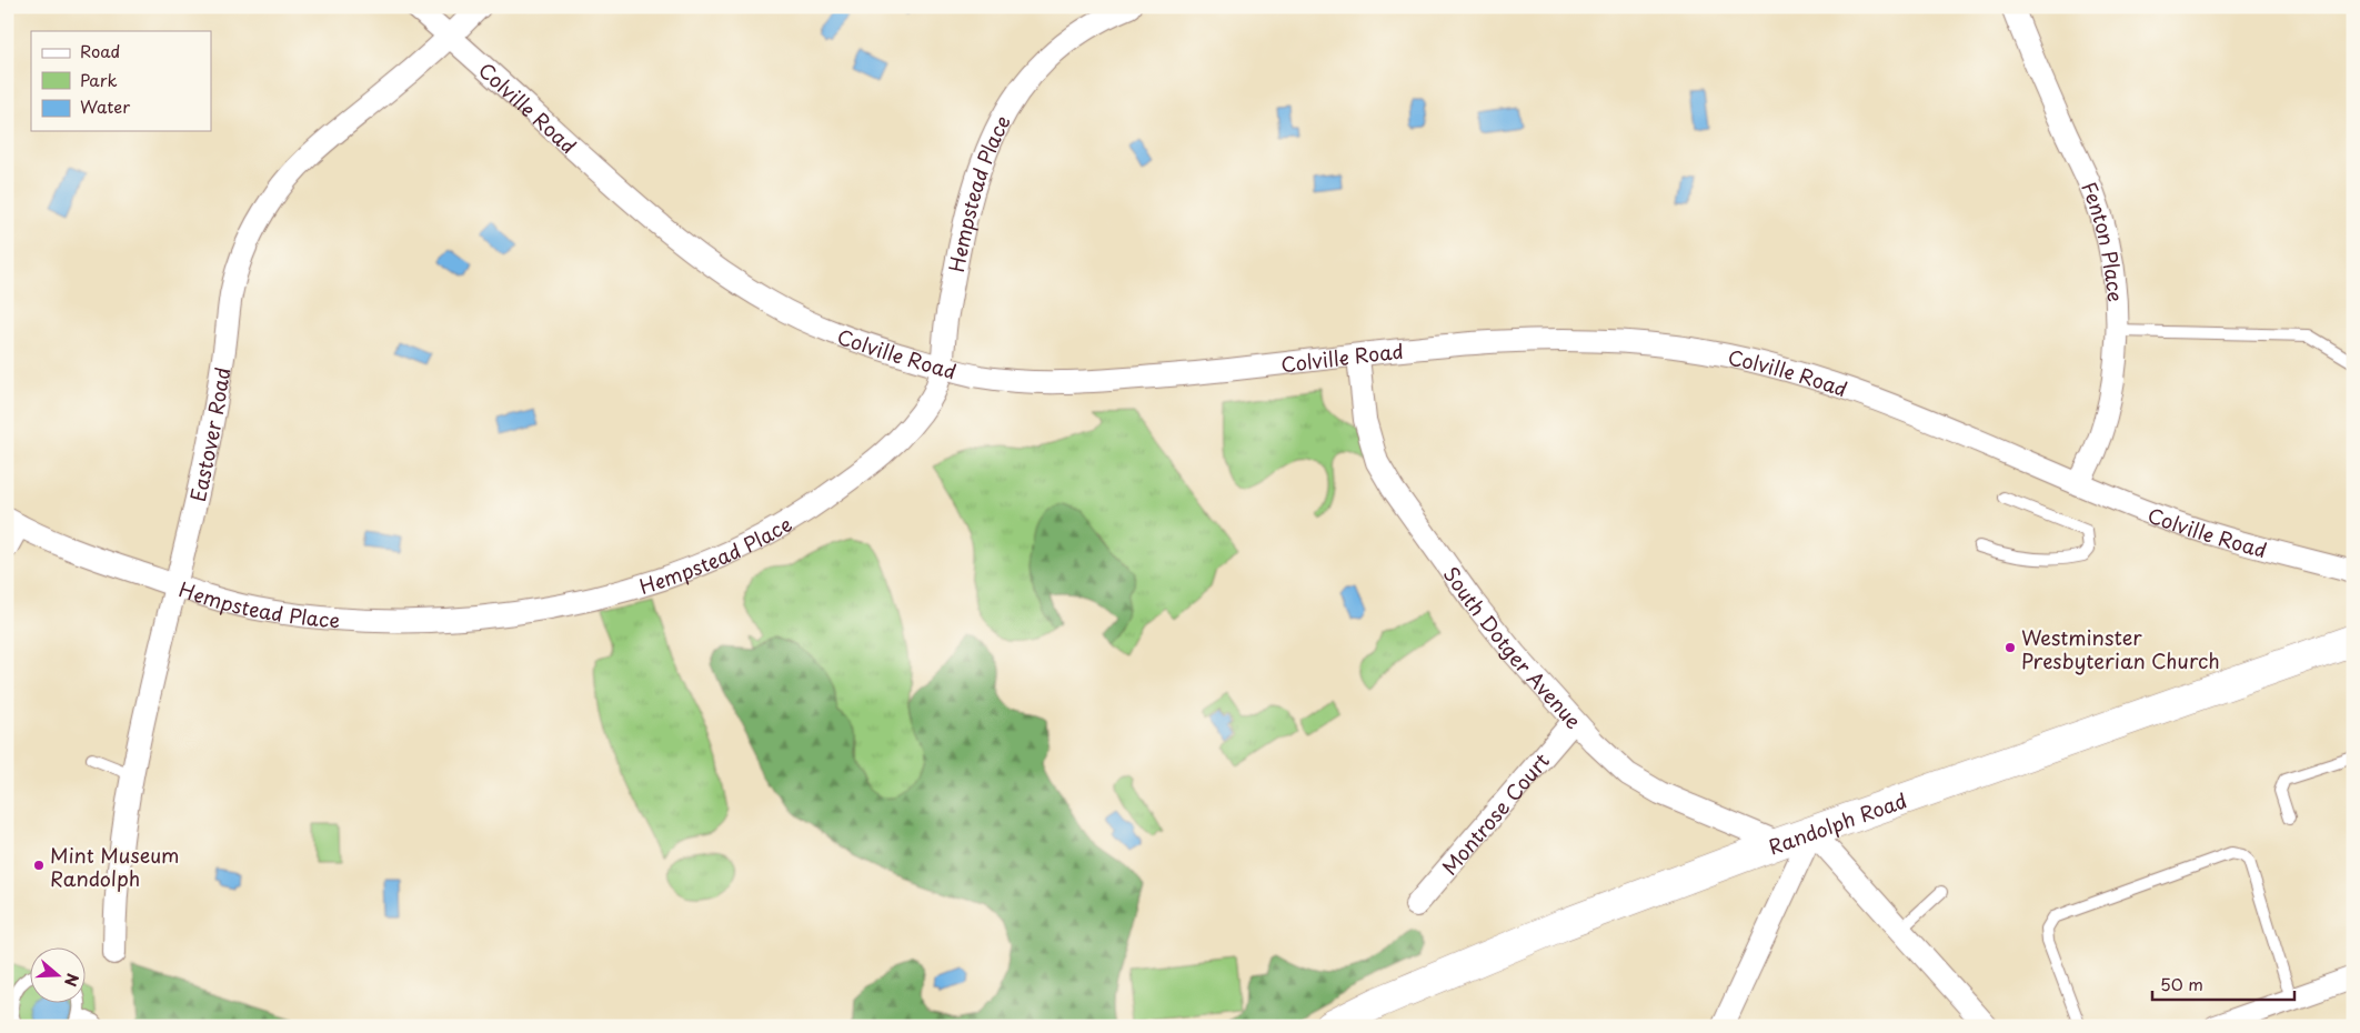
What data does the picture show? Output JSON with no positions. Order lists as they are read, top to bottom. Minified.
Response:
{"streets":{"main road":["Randolph Road"],"street":["Colville Road","Hempstead Place","Fenton Place","Eastover Road","South Dotger Avenue","Montrose Court"]},"crossings":[["Colville Road","Hempstead Place"],["Colville Road","Fenton Place"],["Colville Road","Eastover Road"],["Colville Road","South Dotger Avenue"],["Hempstead Place","Eastover Road"],["South Dotger Avenue","Montrose Court"],["South Dotger Avenue","Randolph Road"]],"places":["Westminster Presbyterian Church","Mint Museum Randolph"],"legend":["Road","Park","Water"],"scale_bar":"50 m","north":"right"}
